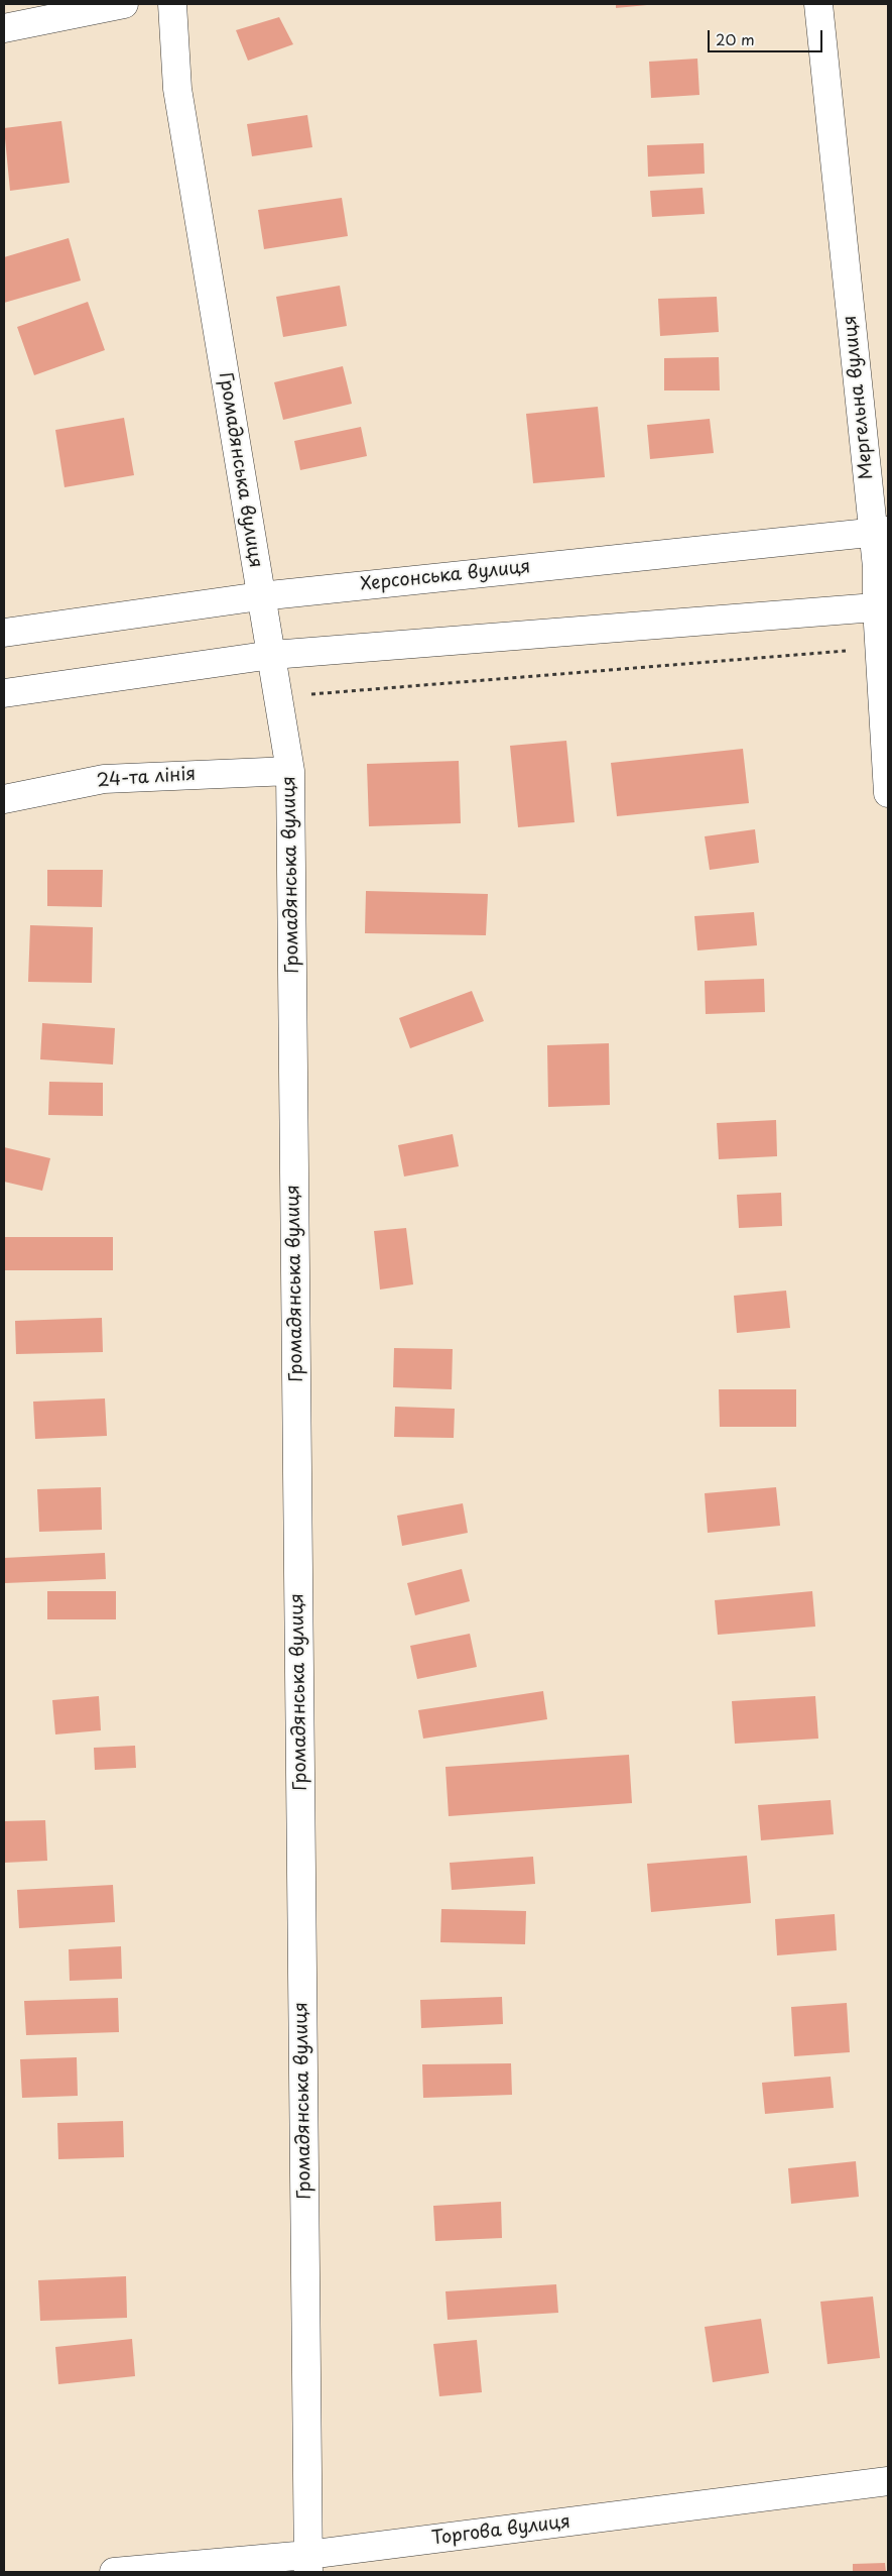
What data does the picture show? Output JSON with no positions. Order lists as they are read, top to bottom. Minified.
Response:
{"streets":{"street":["Мергельна вулиця","Громадянська вулиця","Херсонська вулиця","24-та лінія","Торгова вулиця"]},"crossings":[["Мергельна вулиця","Херсонська вулиця"],["Громадянська вулиця","Херсонська вулиця"],["Громадянська вулиця","24-та лінія"],["Громадянська вулиця","Торгова вулиця"]],"scale_bar":"20 m"}
